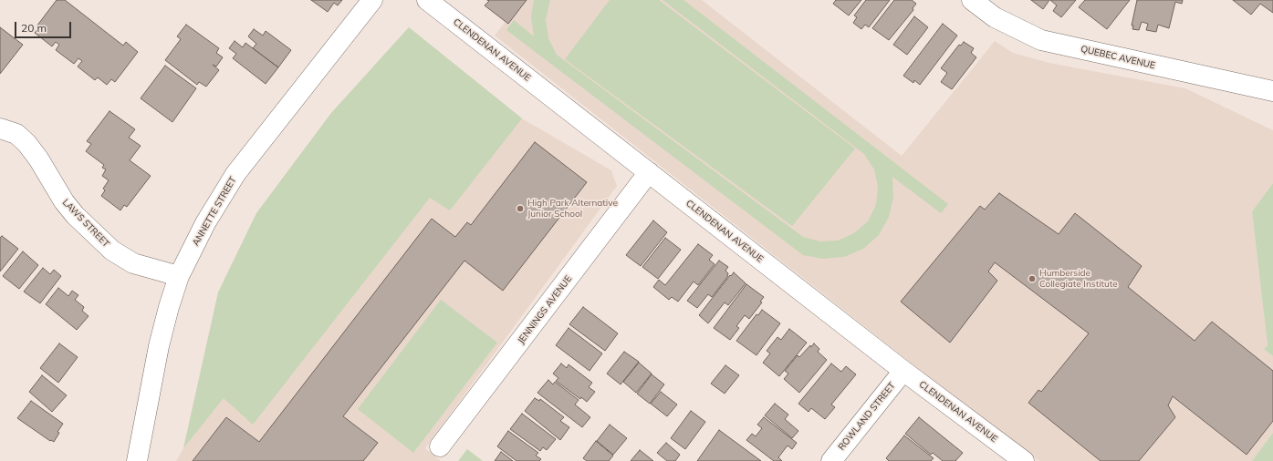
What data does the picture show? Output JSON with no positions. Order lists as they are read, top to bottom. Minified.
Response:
{"streets":{"street":["CLENDENAN AVENUE","QUEBEC AVENUE","ANNETTE STREET","LAWS STREET","JENNINGS AVENUE","ROWLAND STREET"]},"crossings":[["CLENDENAN AVENUE","JENNINGS AVENUE"],["CLENDENAN AVENUE","ROWLAND STREET"],["ANNETTE STREET","LAWS STREET"]],"places":["High Park Alternative Junior School","Humberside Collegiate Institute"],"scale_bar":"20 m"}
